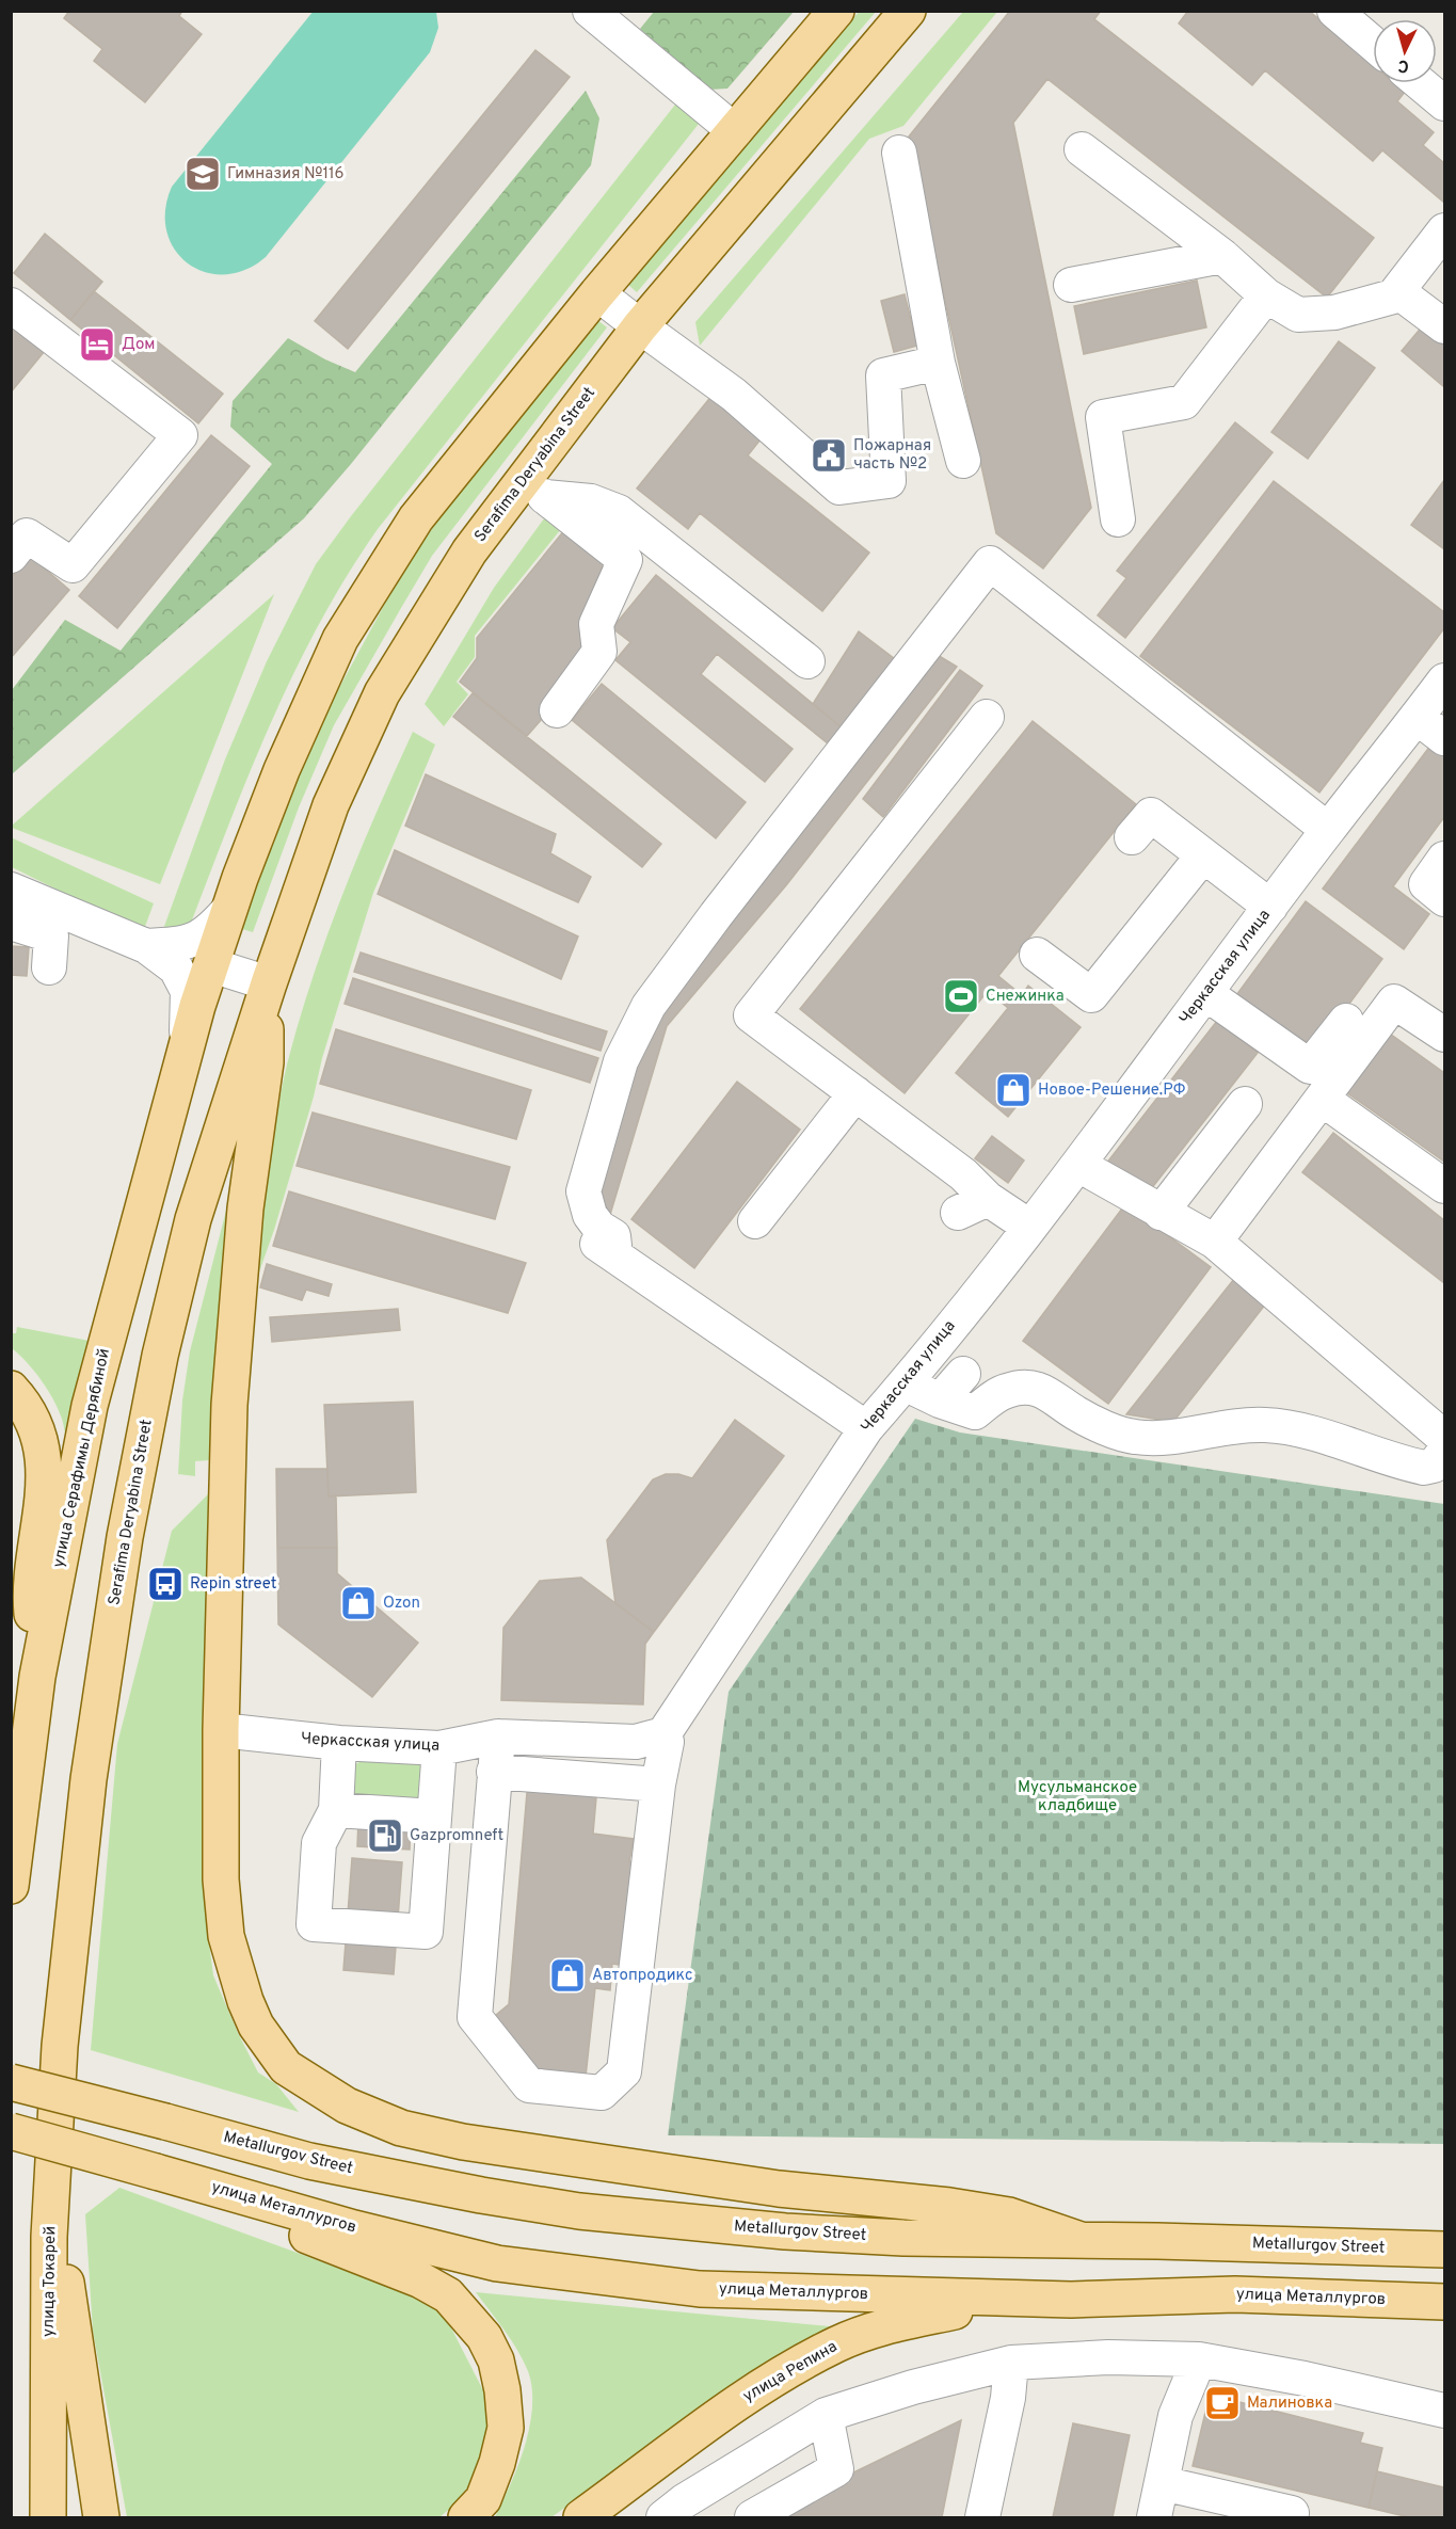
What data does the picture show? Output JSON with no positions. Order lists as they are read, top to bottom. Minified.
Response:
{"streets":{"main road":["Serafima Deryabina Street","улица Серафимы Дерябиной","Metallurgov Street","улица Металлургов","улица Токарей","улица Репина"],"street":["Черкасская улица"]},"crossings":[["Serafima Deryabina Street","улица Токарей"],["улица Металлургов","улица Репина"]],"parks":["Мусульманское кладбище"],"places":{"school or university":["Гимназия №116"],"hotel":["Дом"],"public building":["Пожарная часть №2"],"sports":["Снежинка"],"shop":["Новое-Решение.РФ","Ozon","Автопродикс"],"bus stop":["Repin street"],"fuel station":["Gazpromneft"],"cafe":["Малиновка"]},"north":"bottom"}
